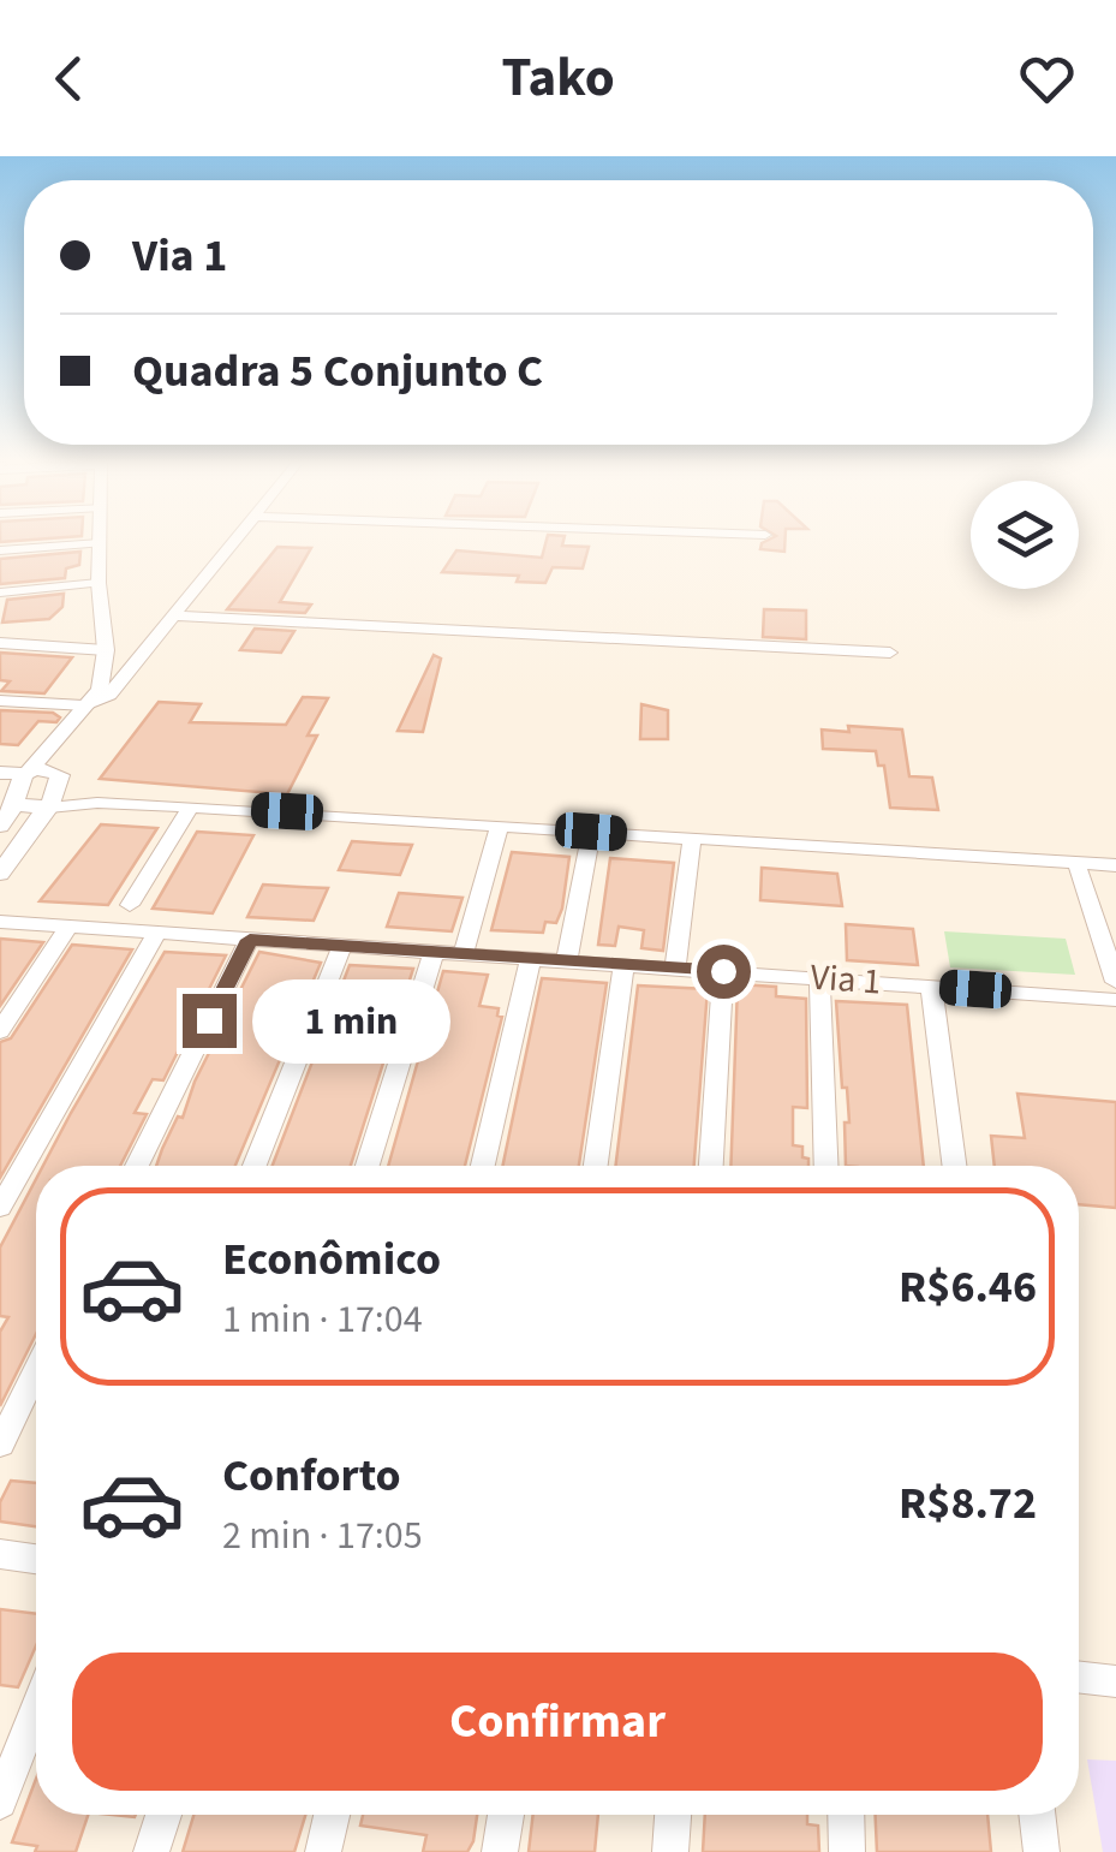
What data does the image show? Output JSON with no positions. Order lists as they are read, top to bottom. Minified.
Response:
{"streets":{"street":["Via 1"]},"page":{"header":"Tako","banner":["Via 1","Quadra 5 Conjunto C"],"bubble":"1 min","list":[{"name":"Econômico","note":"1 min · 17:04","value":"R$6.46"},{"name":"Conforto","note":"2 min · 17:05","value":"R$8.72"}],"buttons":"Confirmar"}}
